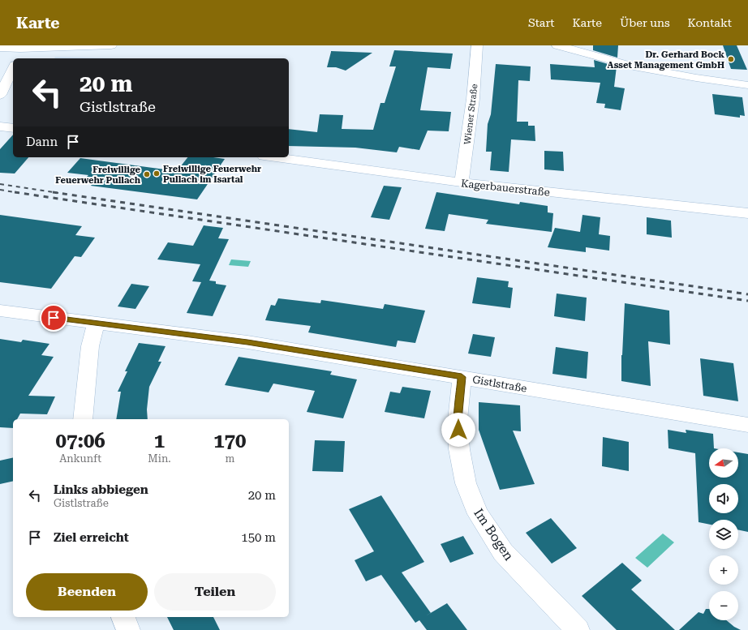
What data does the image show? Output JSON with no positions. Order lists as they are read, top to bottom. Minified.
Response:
{"streets":{"street":["Wiener Straße","Kagerbauerstraße","Gistlstraße","Im Bogen"]},"crossings":[["Wiener Straße","Kagerbauerstraße"],["Gistlstraße","Im Bogen"]],"places":["Dr. Gerhard Bock Asset Management GmbH","Freiwillige Feuerwehr Pullach im Isartal","Freiwillige Feuerwehr Pullach"],"north":"left","page":{"header":"Karte","nav":["Start","Karte","Über uns","Kontakt"],"turn":["20 m","Gistlstraße"],"then":"Dann","eta":["07:06","Ankunft","1","Min.","170","m"],"map_buttons":["+","−"],"list":[{"name":"Links abbiegen","note":"Gistlstraße","value":"20 m"},{"name":"Ziel erreicht","value":"150 m"}],"buttons":["Beenden","Teilen"]}}
